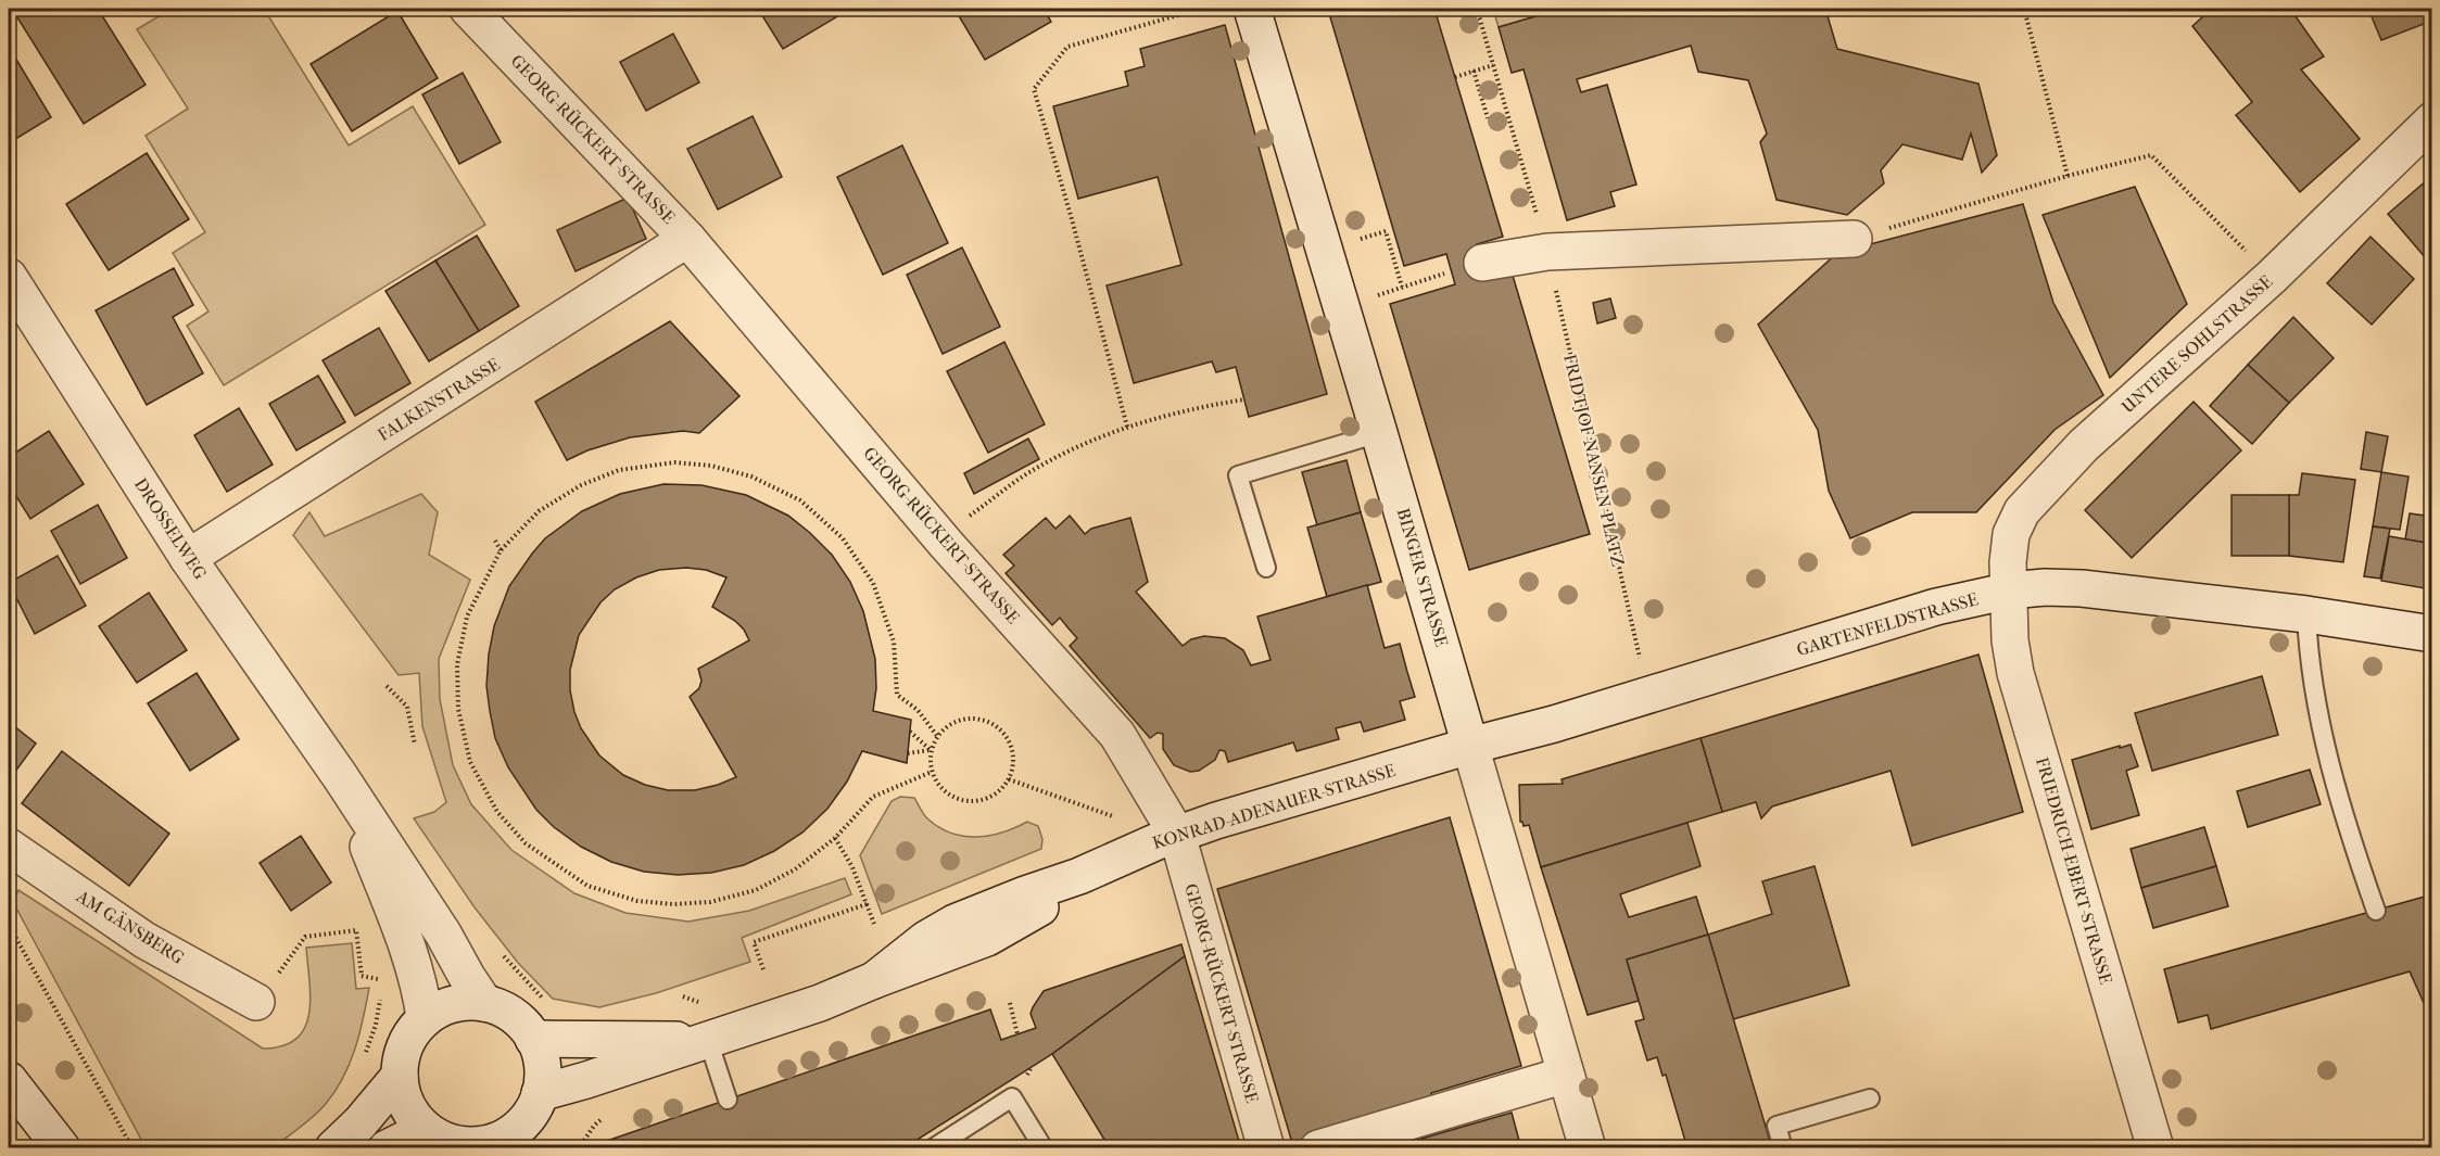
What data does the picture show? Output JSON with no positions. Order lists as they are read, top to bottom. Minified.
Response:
{"streets":{"street":["GEORG-RÜCKERT-STRASSE","UNTERE SOHLSTRASSE","FALKENSTRASSE","DROSSELWEG","BINGER STRASSE","GARTENFELDSTRASSE","KONRAD-ADENAUER-STRASSE","FRIEDRICH-EBERT-STRASSE","AM GÄNSBERG"],"path":["FRIDTJOF-NANSEN-PLATZ"]},"crossings":[["GEORG-RÜCKERT-STRASSE","FALKENSTRASSE"],["GEORG-RÜCKERT-STRASSE","KONRAD-ADENAUER-STRASSE"],["UNTERE SOHLSTRASSE","GARTENFELDSTRASSE"],["UNTERE SOHLSTRASSE","FRIEDRICH-EBERT-STRASSE"],["FALKENSTRASSE","DROSSELWEG"],["DROSSELWEG","KONRAD-ADENAUER-STRASSE"],["BINGER STRASSE","GARTENFELDSTRASSE"],["BINGER STRASSE","KONRAD-ADENAUER-STRASSE"],["GARTENFELDSTRASSE","KONRAD-ADENAUER-STRASSE"],["GARTENFELDSTRASSE","FRIEDRICH-EBERT-STRASSE"]]}
